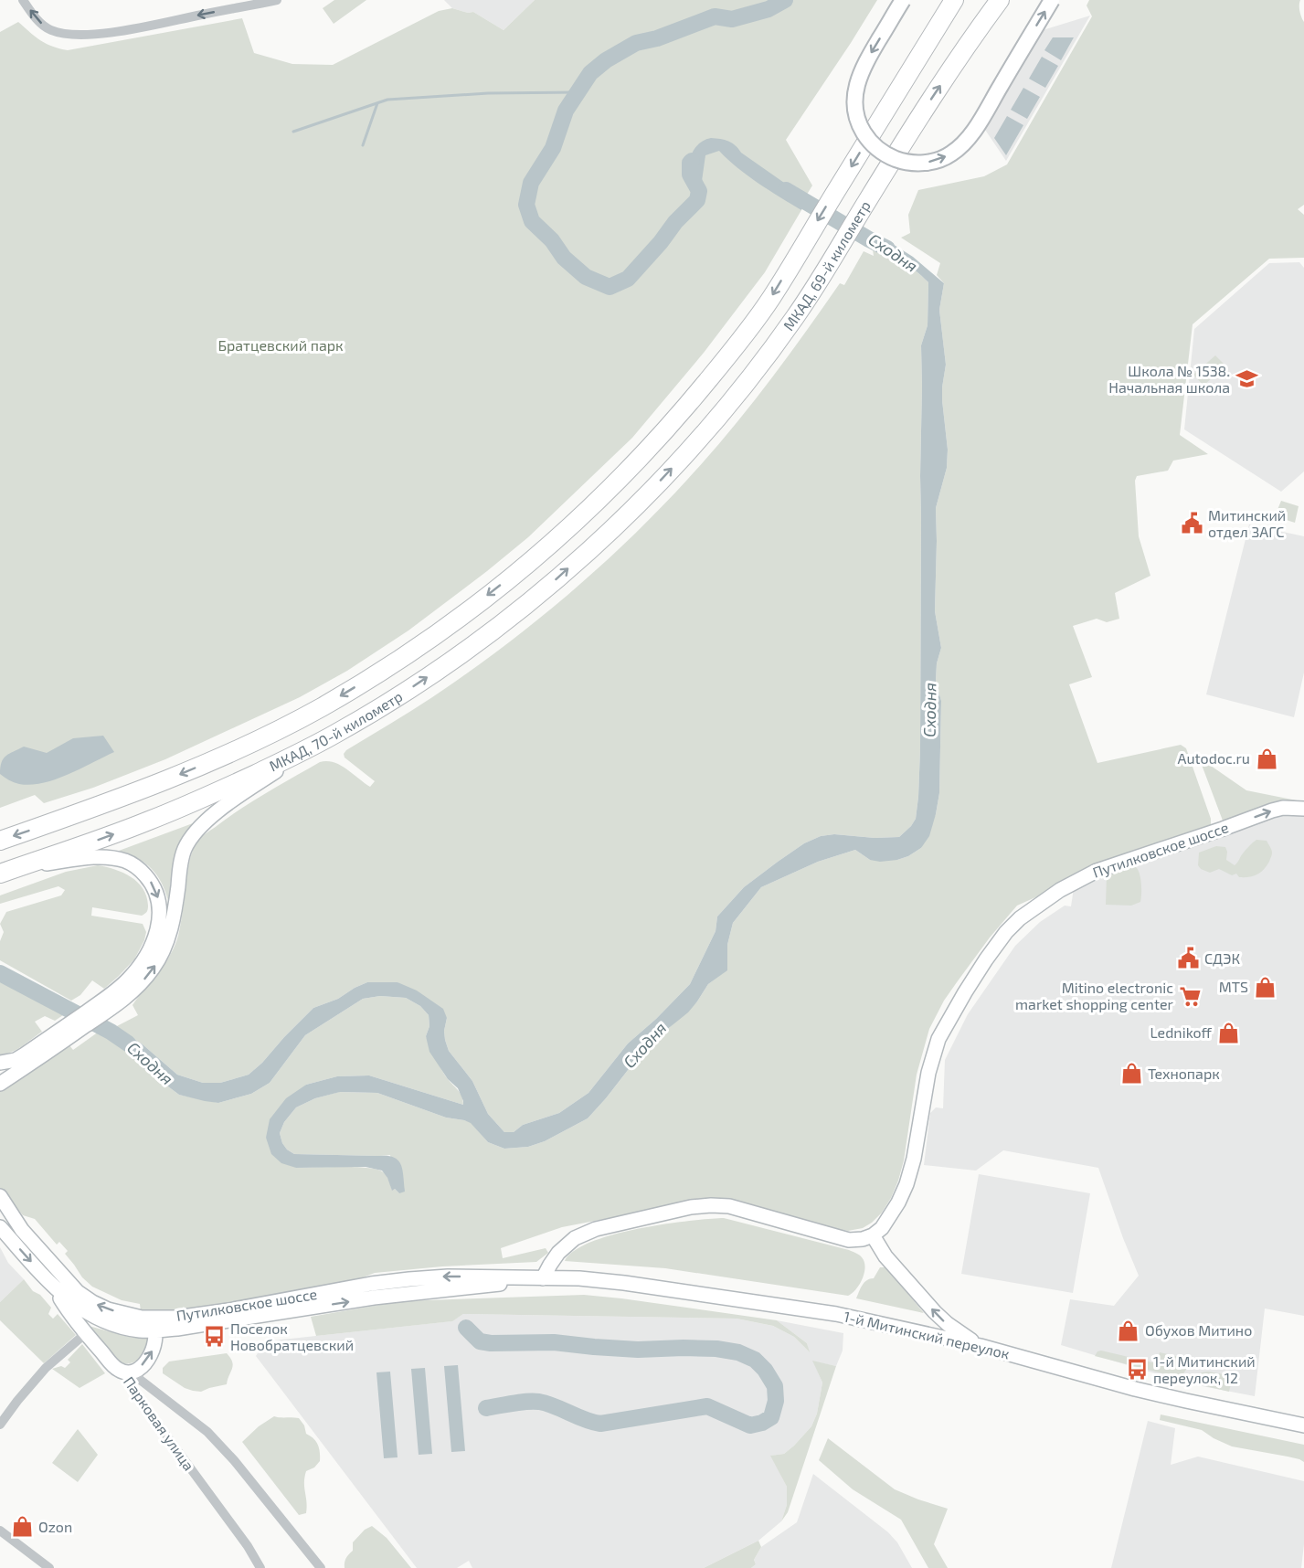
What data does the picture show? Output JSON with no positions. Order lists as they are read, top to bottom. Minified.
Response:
{"streets":{"highway":["МКАД, 69-й километр","МКАД, 70-й километр"],"main road":["Путилковское шоссе","1-й Митинский переулок","Парковая улица"]},"crossings":[["МКАД, 69-й километр","МКАД, 70-й километр"],["Путилковское шоссе","1-й Митинский переулок"],["Путилковское шоссе","Парковая улица"]],"water":["Сходня"],"parks":["Братцевский парк"],"places":{"school or university":["Школа № 1538. Начальная школа"],"public building":["Митинский отдел ЗАГС","СДЭК"],"shop":["Autodoc.ru","MTS","Lednikoff","Технопарк","Обухов Митино","Ozon"],"supermarket":["Mitino electronic market shopping center"],"bus stop":["Поселок Новобратцевский","1-й Митинский переулок, 12"]}}
